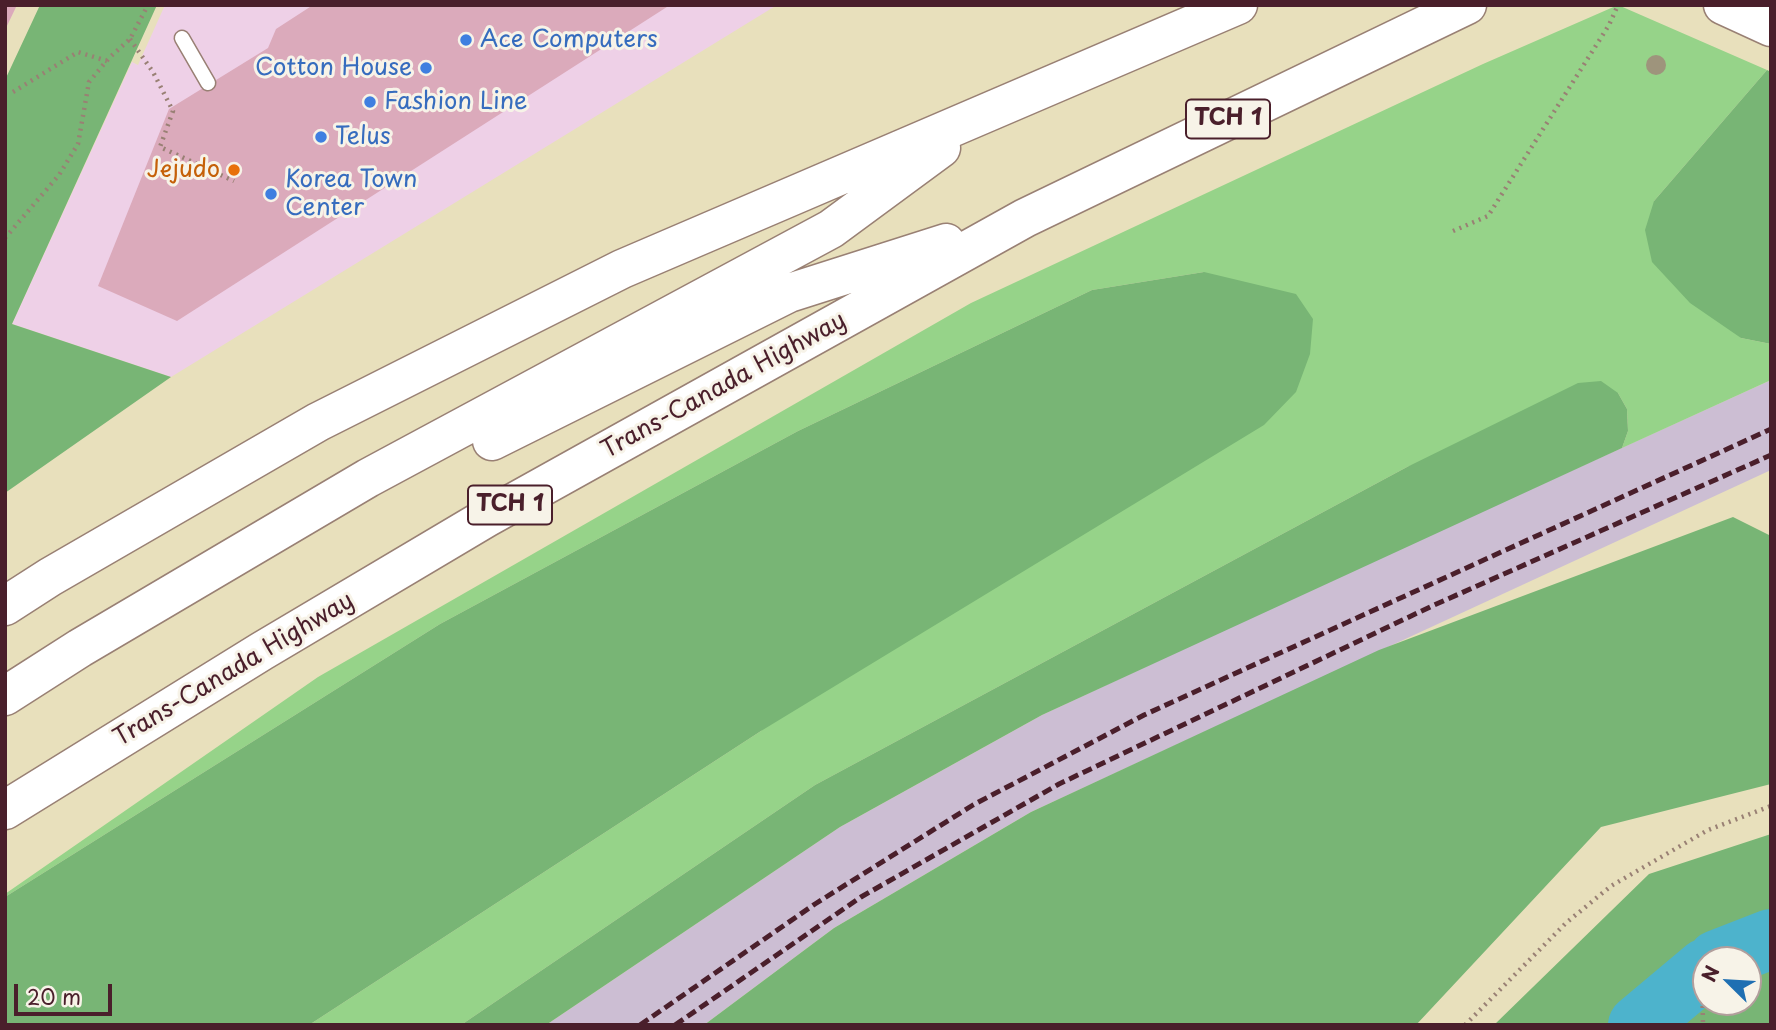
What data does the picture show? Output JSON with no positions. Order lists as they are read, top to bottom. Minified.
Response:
{"streets":{"main road":["TCH 1","Trans-Canada Highway"]},"places":["Ace Computers","Cotton House","Fashion Line","Telus","Jejudo","Korea Town Center"],"scale_bar":"20 m","north":"top left"}
